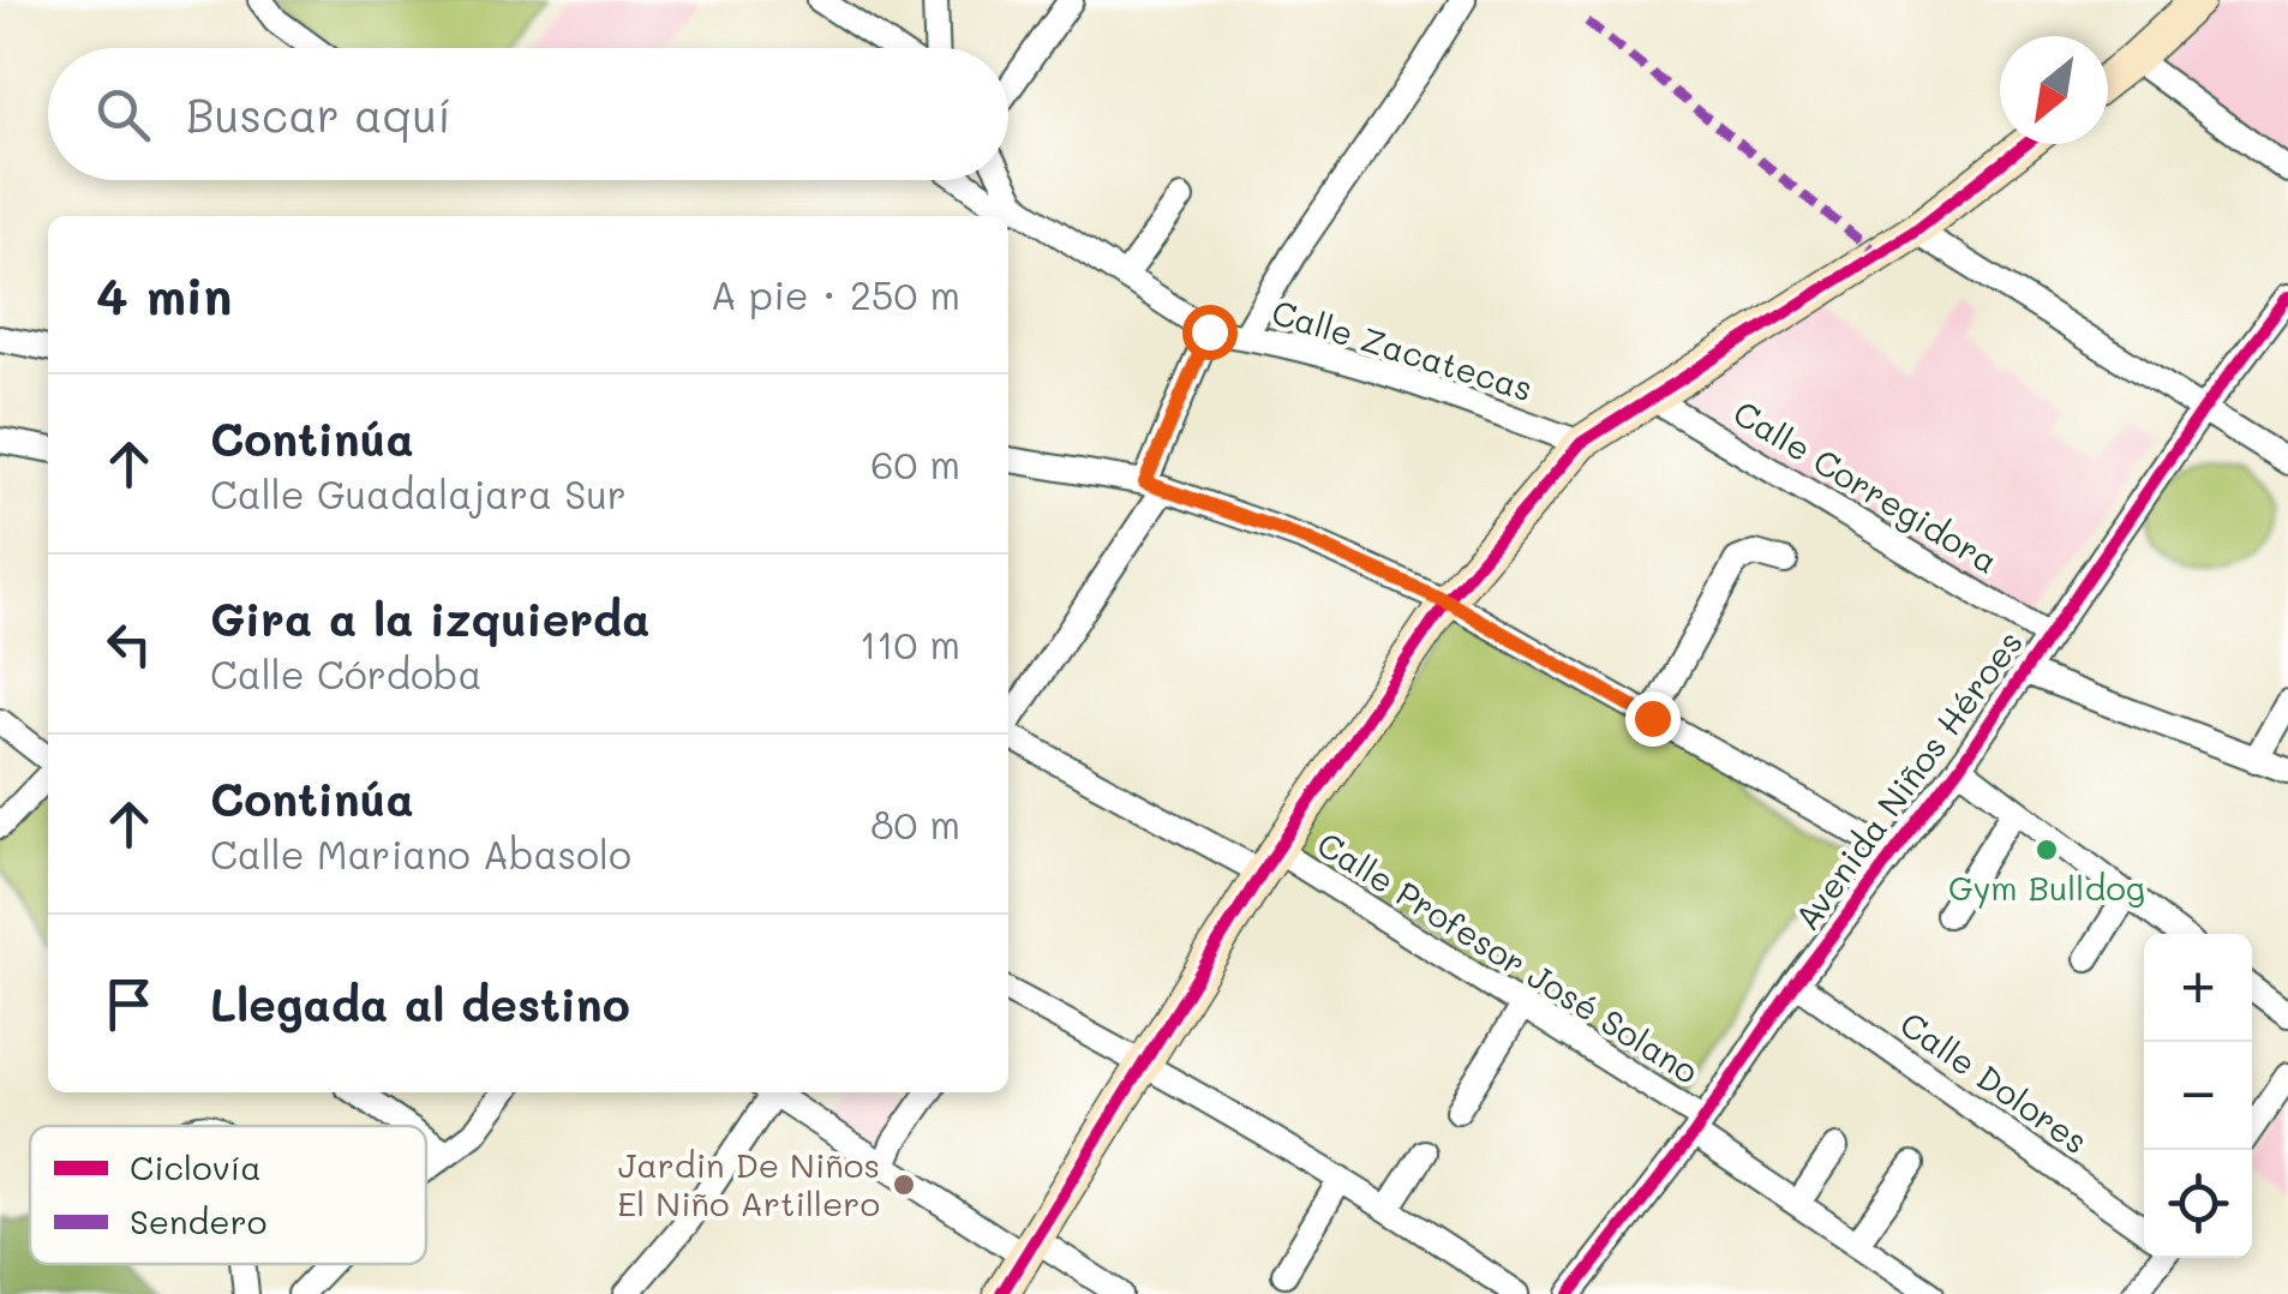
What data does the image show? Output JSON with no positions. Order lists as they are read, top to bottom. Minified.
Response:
{"streets":{"street":["Calle Zacatecas","Calle Corregidora","Avenida Niños Héroes","Calle Profesor José Solano","Calle Dolores"]},"crossings":[["Calle Corregidora","Avenida Niños Héroes"],["Avenida Niños Héroes","Calle Profesor José Solano"],["Avenida Niños Héroes","Calle Dolores"]],"places":["Gym Bulldog","Jardin De Niños El Niño Artillero"],"legend":["Ciclovía","Sendero"],"north":"bottom left","page":{"search":"Buscar aquí","heading":["4 min","A pie · 250 m"],"list":[["Continúa","Calle Guadalajara Sur","60 m"],["Gira a la izquierda","Calle Córdoba","110 m"],["Continúa","Calle Mariano Abasolo","80 m"],"Llegada al destino"],"map_buttons":["+","−"]}}
